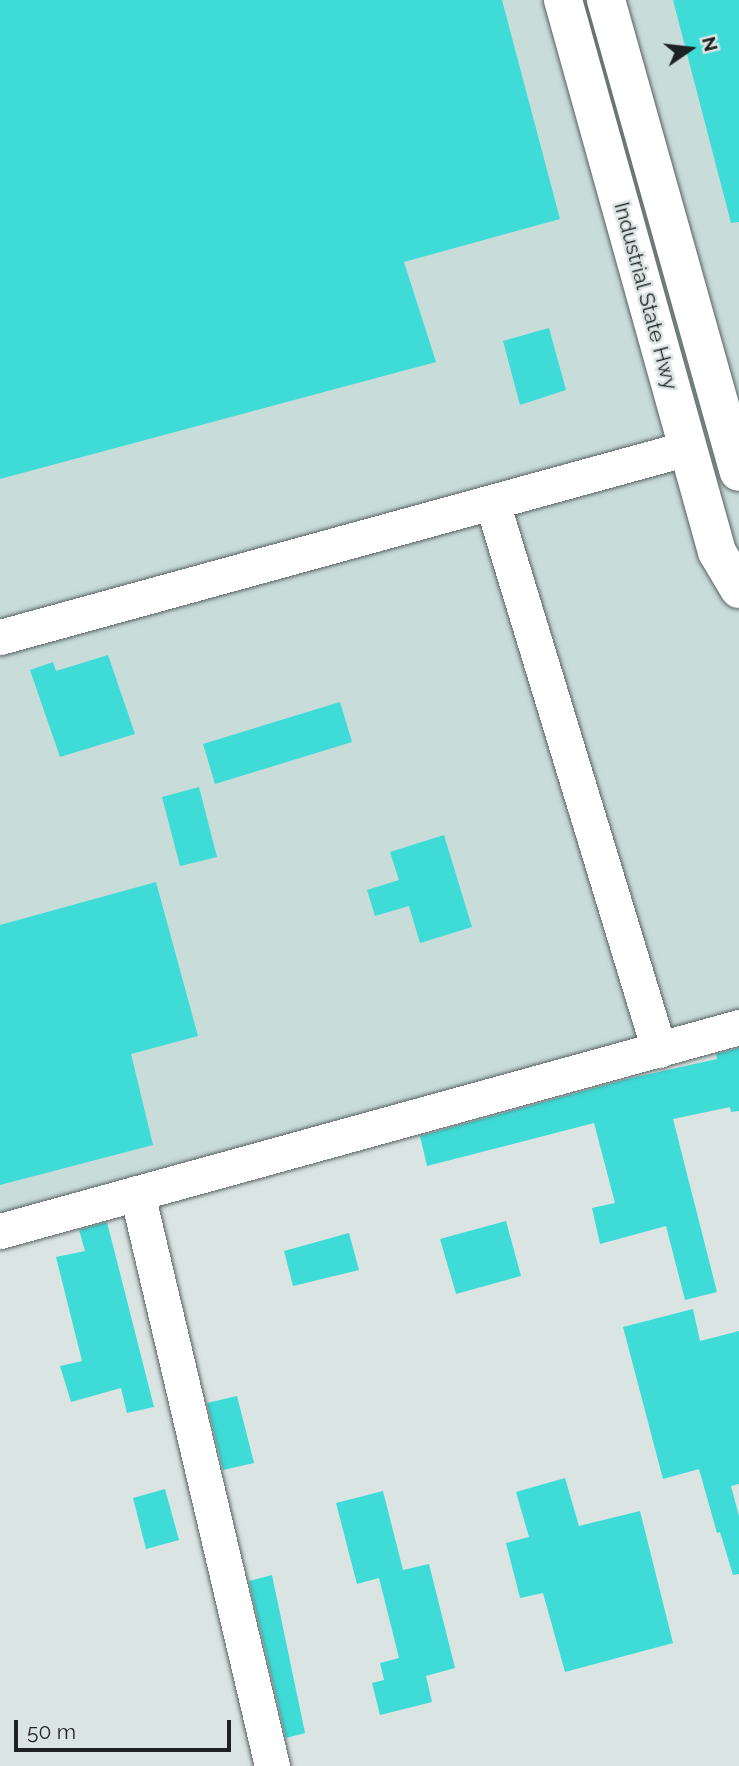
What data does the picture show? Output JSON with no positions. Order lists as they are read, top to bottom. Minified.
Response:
{"streets":{"main road":["Industrial State Hwy"]},"scale_bar":"50 m","north":"right"}
